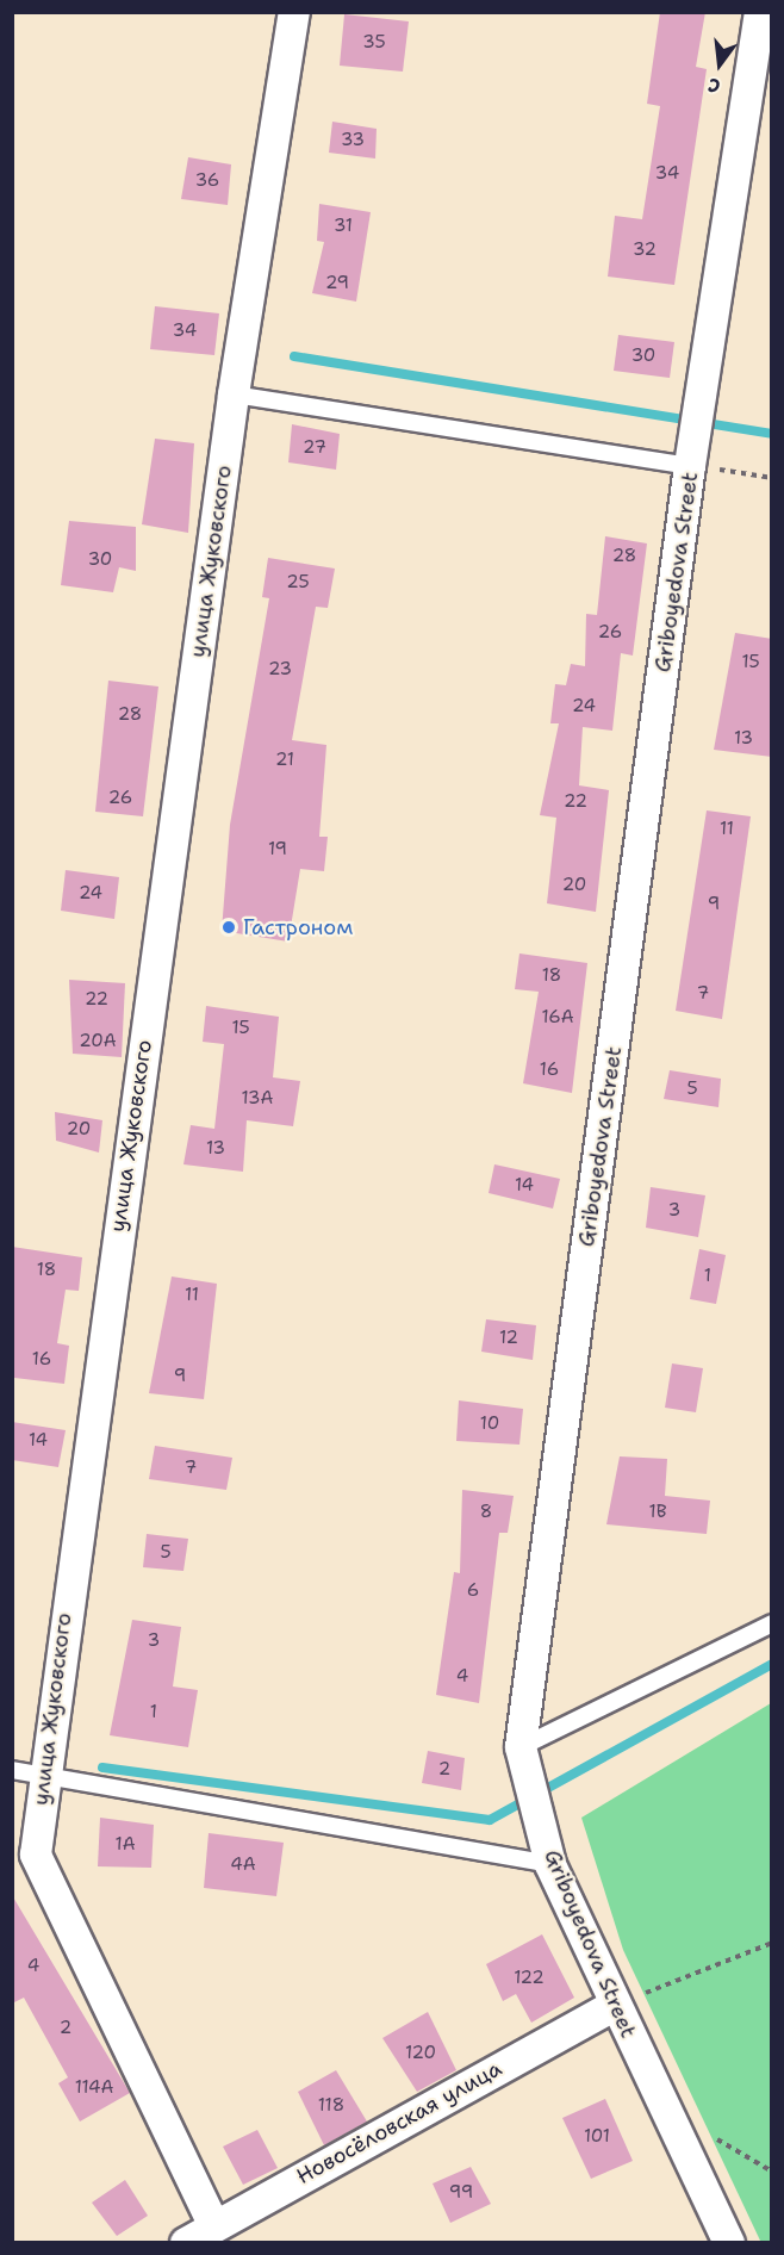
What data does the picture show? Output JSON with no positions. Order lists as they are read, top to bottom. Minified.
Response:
{"streets":{"street":["улица Жуковского","Griboyedova Street","Новосёловская улица"]},"crossings":[["улица Жуковского","Новосёловская улица"],["Griboyedova Street","Новосёловская улица"]],"places":["Гастроном"],"house_numbers":["35","33","34","36","31","32","29","34","30","27","28","30","25","26","15","23","24","28","13","21","26","22","11","19","20","24","9","18","7","22","16А","15","20А","16","5","13А","20","13","14","3","18","1","11","12","16","9","10","14","7","8","1В","5","6","3","4","1","2","1А","4А","4","122","2","120","114А","118","101","99"],"north":"bottom"}
